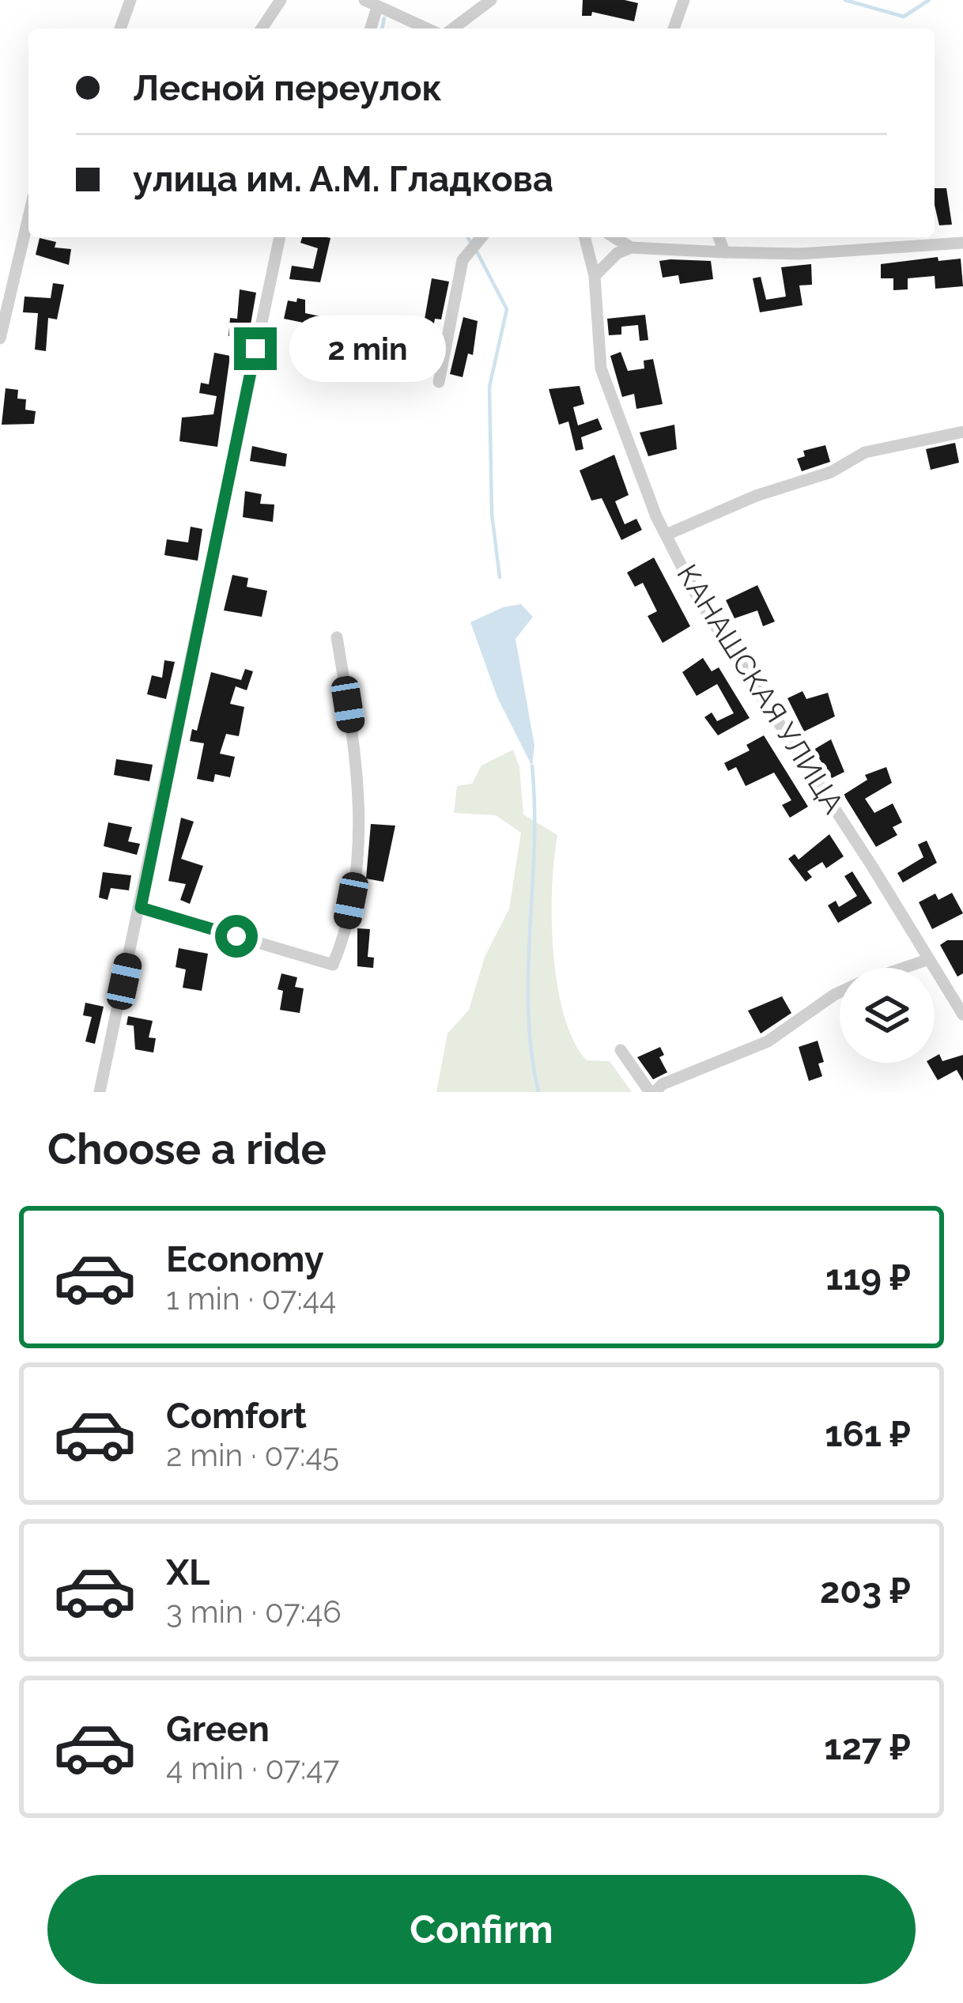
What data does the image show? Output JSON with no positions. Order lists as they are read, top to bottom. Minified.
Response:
{"streets":{"street":["КАНАШСКАЯ УЛИЦА"]},"page":{"banner":["Лесной переулок","улица им. А.М. Гладкова"],"bubble":"2 min","heading":"Choose a ride","list":[{"name":"Economy","note":"1 min · 07:44","value":"119 ₽"},{"name":"Comfort","note":"2 min · 07:45","value":"161 ₽"},{"name":"XL","note":"3 min · 07:46","value":"203 ₽"},{"name":"Green","note":"4 min · 07:47","value":"127 ₽"}],"buttons":"Confirm"}}
